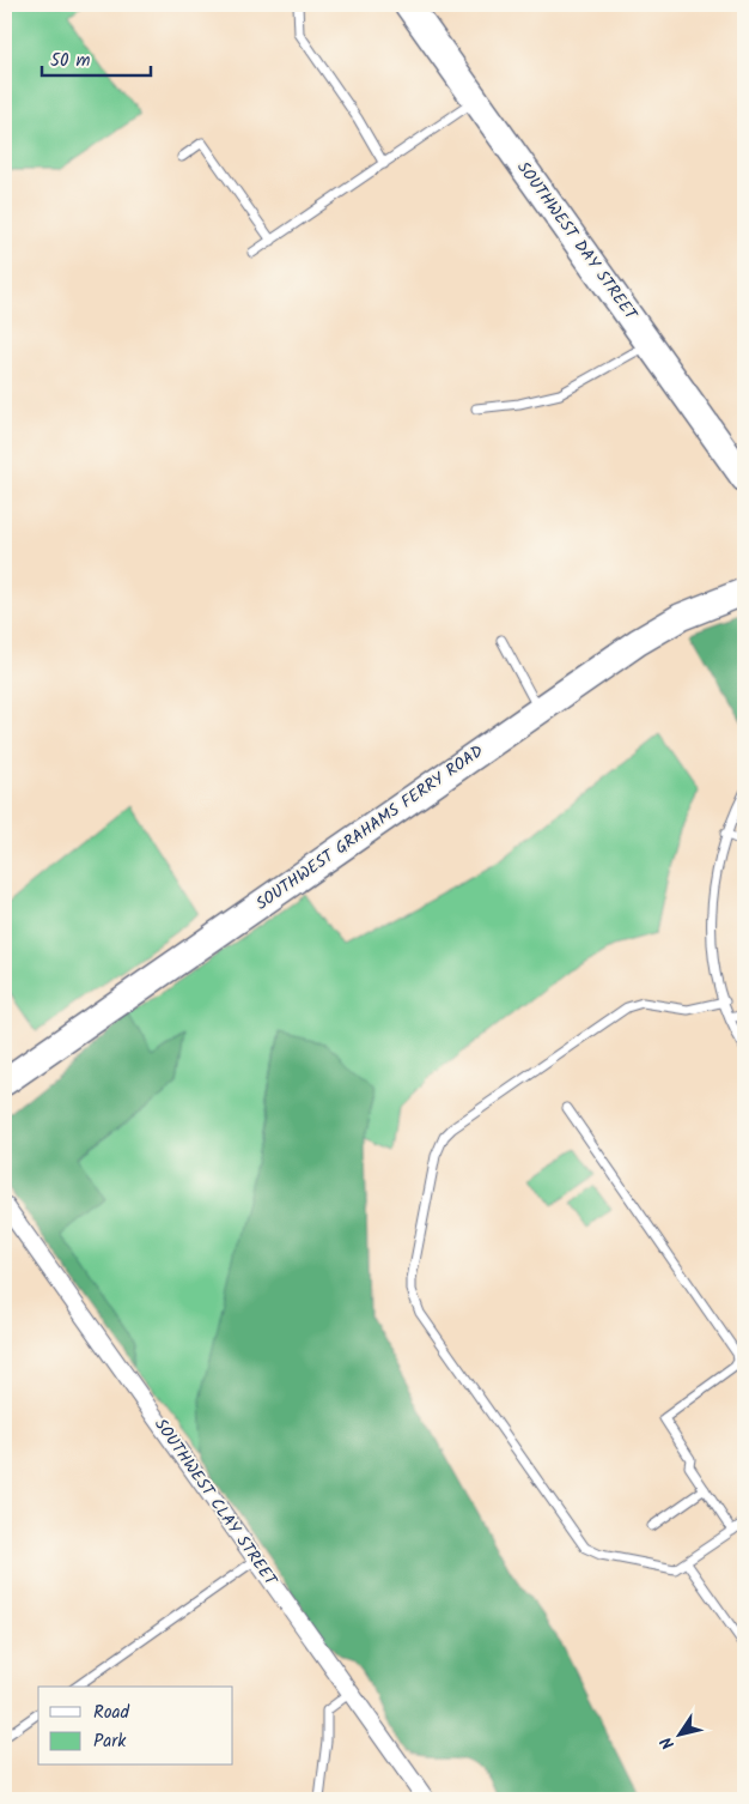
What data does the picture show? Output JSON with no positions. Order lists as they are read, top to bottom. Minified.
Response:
{"streets":{"main road":["SOUTHWEST DAY STREET","SOUTHWEST GRAHAMS FERRY ROAD"],"street":["SOUTHWEST CLAY STREET"]},"legend":["Road","Park"],"scale_bar":"50 m","north":"bottom left"}
